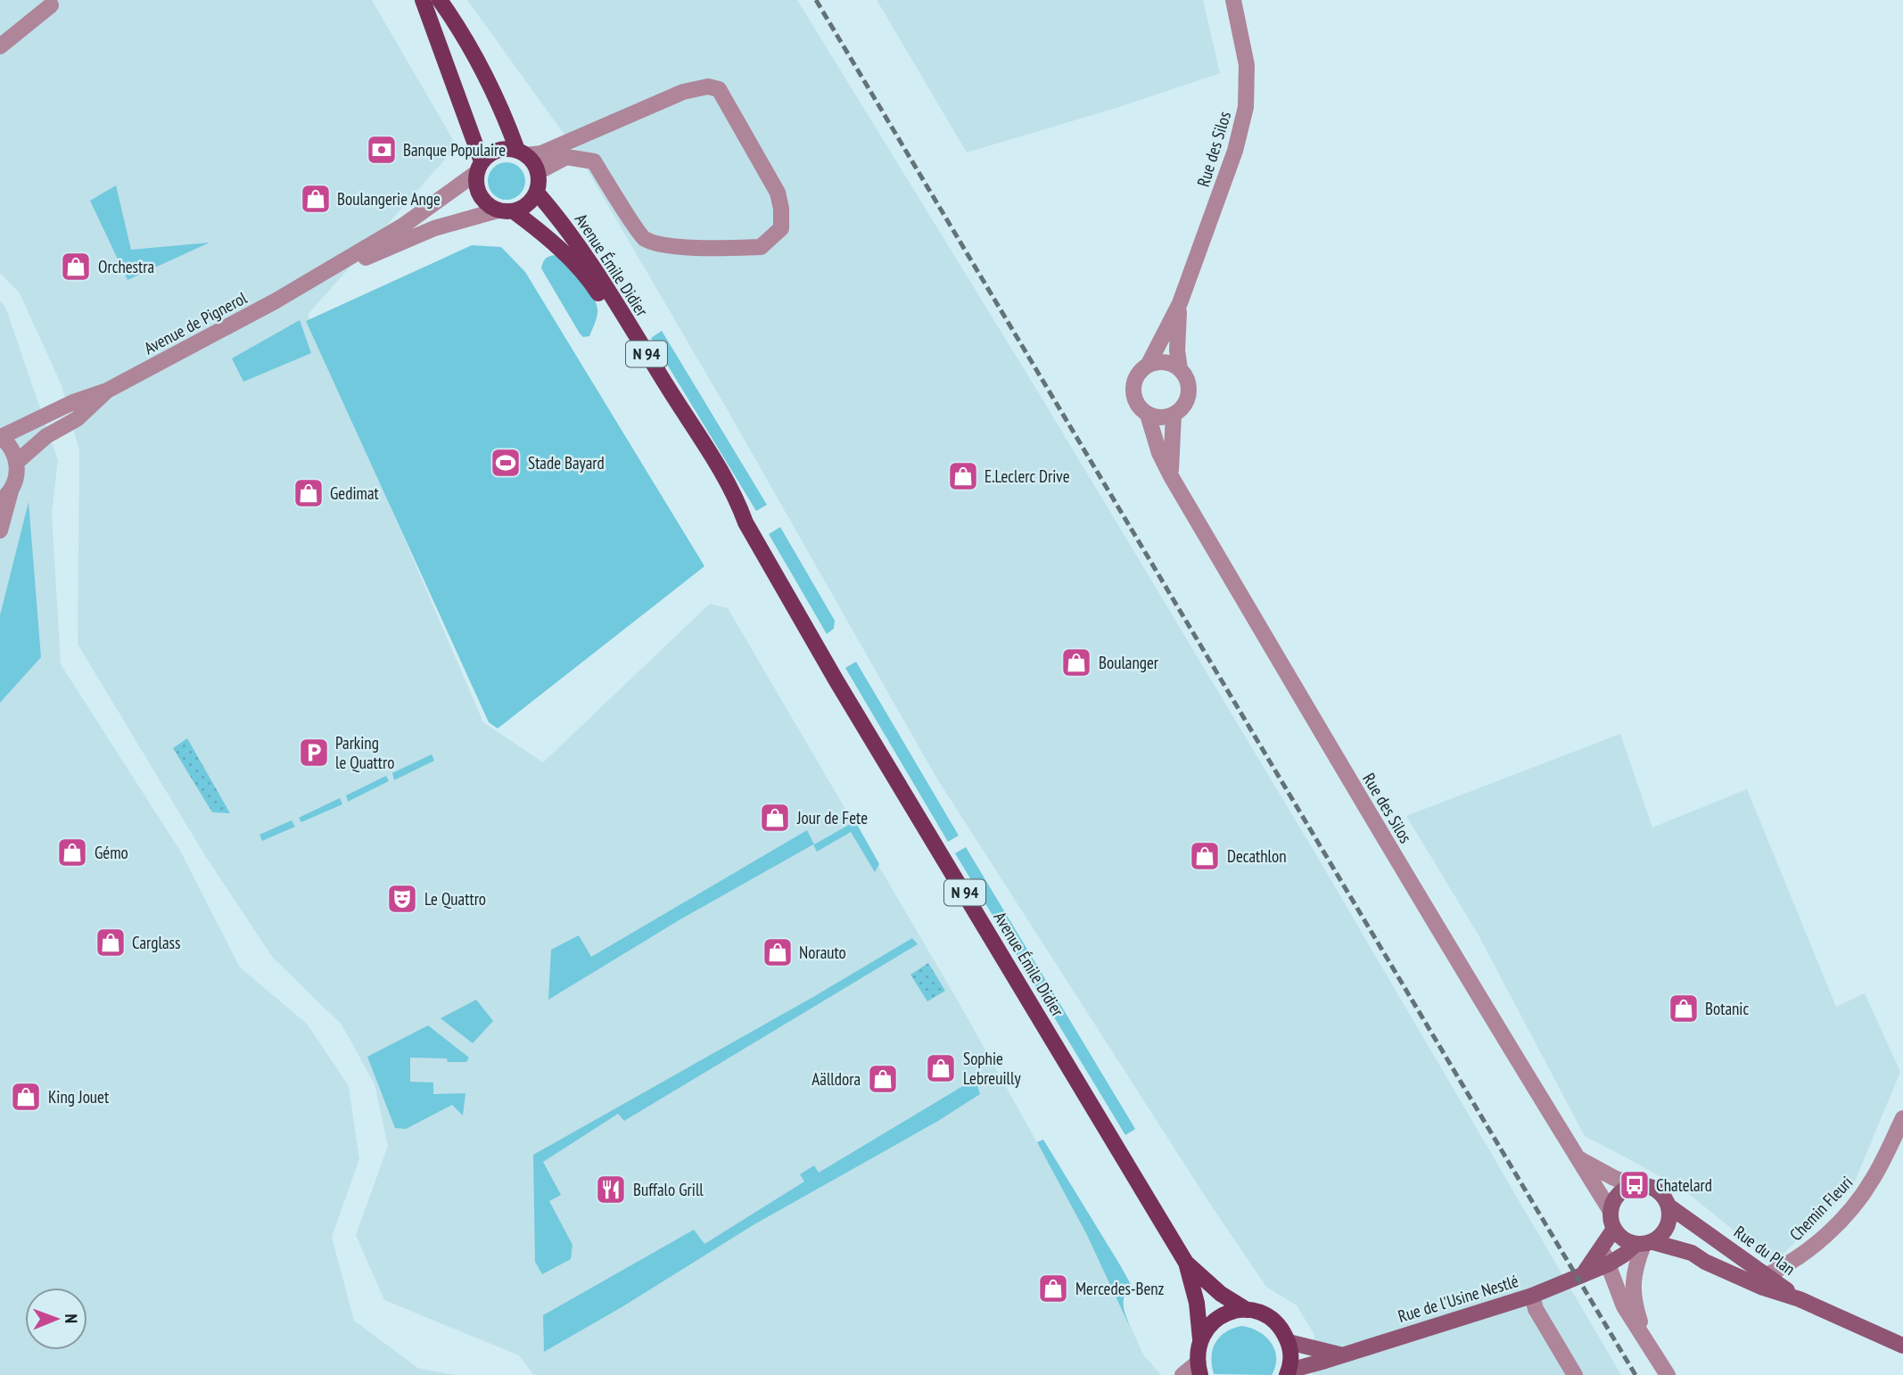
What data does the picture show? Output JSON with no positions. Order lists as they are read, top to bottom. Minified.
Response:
{"streets":{"main road":["Avenue Émile Didier","N 94","Rue du Plan","Rue de l'Usine Nestlé"],"street":["Rue des Silos","Avenue de Pignerol","Chemin Fleuri"]},"crossings":[["Rue des Silos","Rue du Plan"],["Rue des Silos","Rue de l'Usine Nestlé"],["Avenue Émile Didier","Avenue de Pignerol"],["Chemin Fleuri","Rue du Plan"],["Rue du Plan","Rue de l'Usine Nestlé"]],"places":{"bank":["Banque Populaire"],"shop":["Boulangerie Ange","Orchestra","E.Leclerc Drive","Gedimat","Boulanger","Jour de Fete","Gémo","Decathlon","Carglass","Norauto","Botanic","Sophie Lebreuilly","Aälldora","King Jouet","Mercedes-Benz"],"sports":["Stade Bayard"],"parking":["Parking le Quattro"],"theatre":["Le Quattro"],"bus stop":["Chatelard"],"restaurant":["Buffalo Grill"]},"north":"right"}
